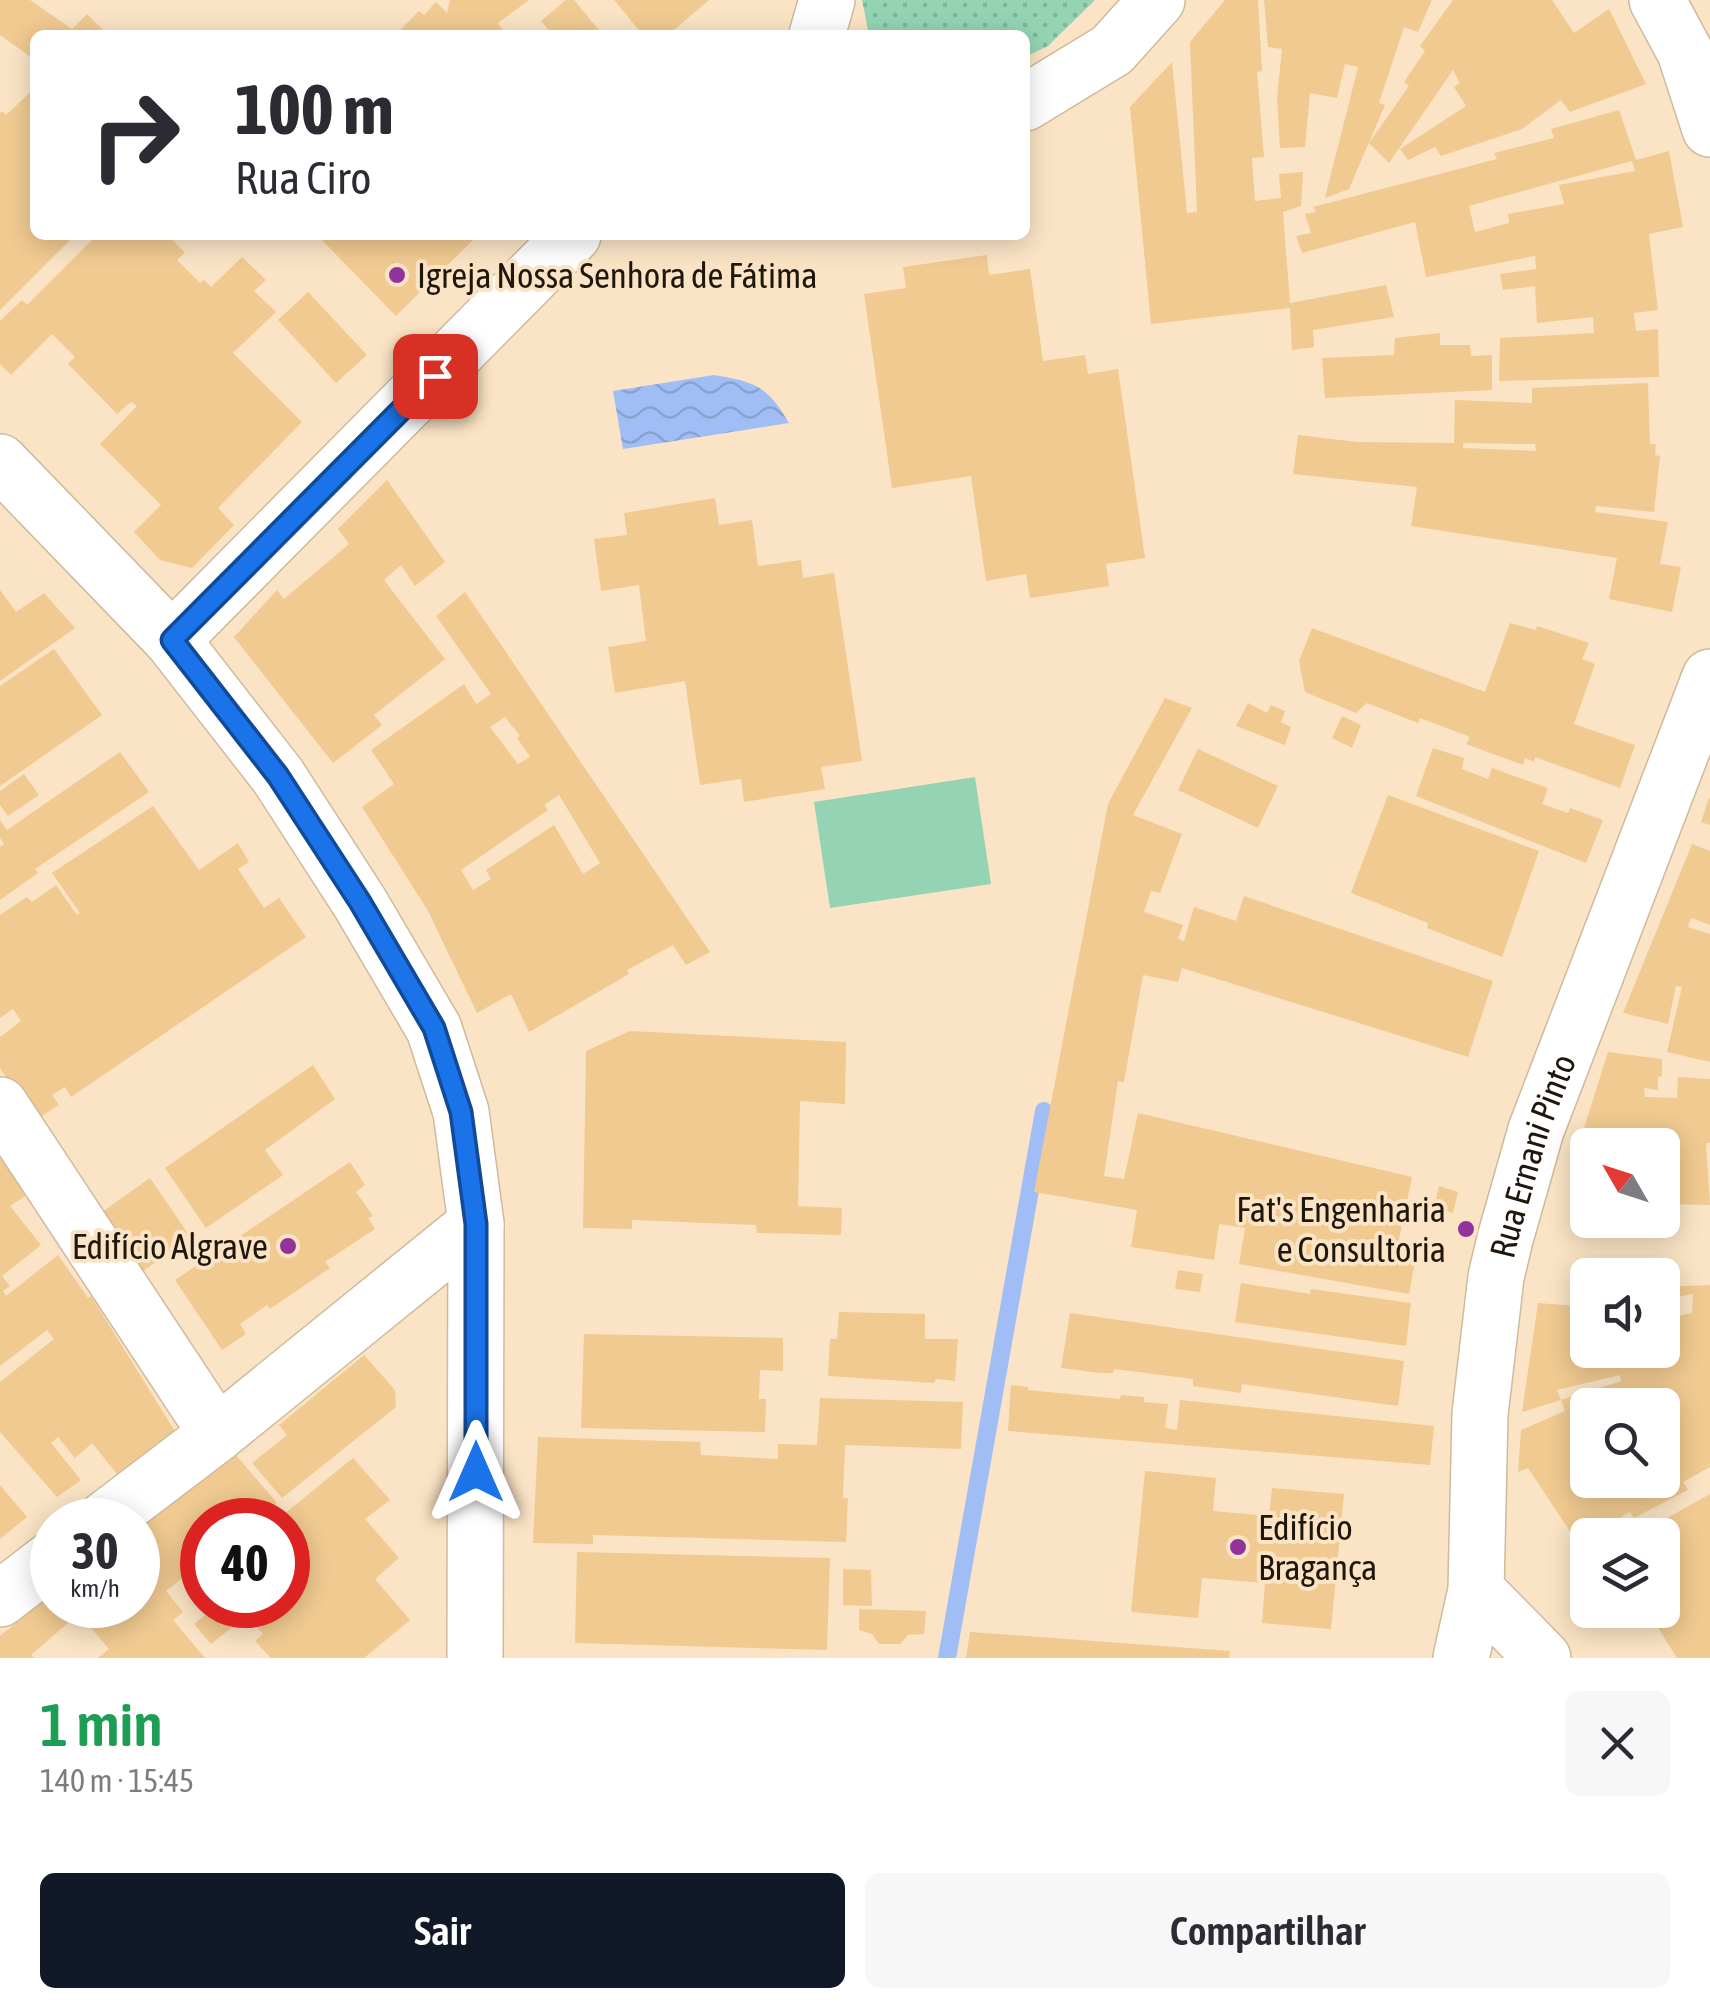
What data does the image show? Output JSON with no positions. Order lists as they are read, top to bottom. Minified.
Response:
{"streets":{"street":["Rua Ernani Pinto"]},"places":["Igreja Nossa Senhora de Fátima","Fat's Engenharia e Consultoria","Edifício Algrave","Edifício Bragança"],"north":"top left","page":{"turn":["100 m","Rua Ciro"],"speed":"30 km/h","limit":"40","heading":["1 min","140 m · 15:45"],"buttons":["Sair","Compartilhar"]}}
